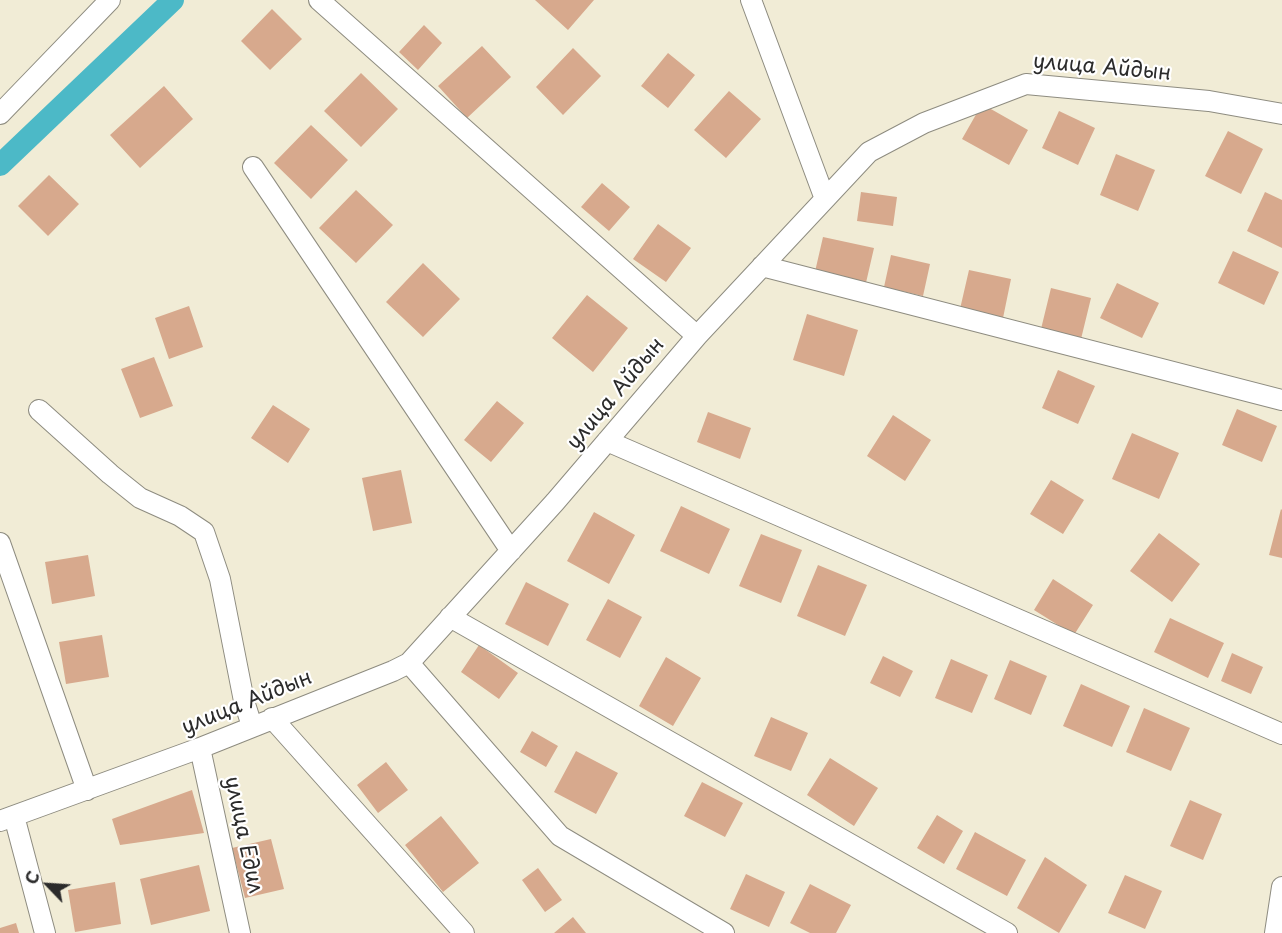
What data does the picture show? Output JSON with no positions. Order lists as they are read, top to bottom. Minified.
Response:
{"streets":{"street":["улица Айдын","улица Едил"]},"crossings":[["улица Айдын","улица Едил"]],"north":"top left"}
